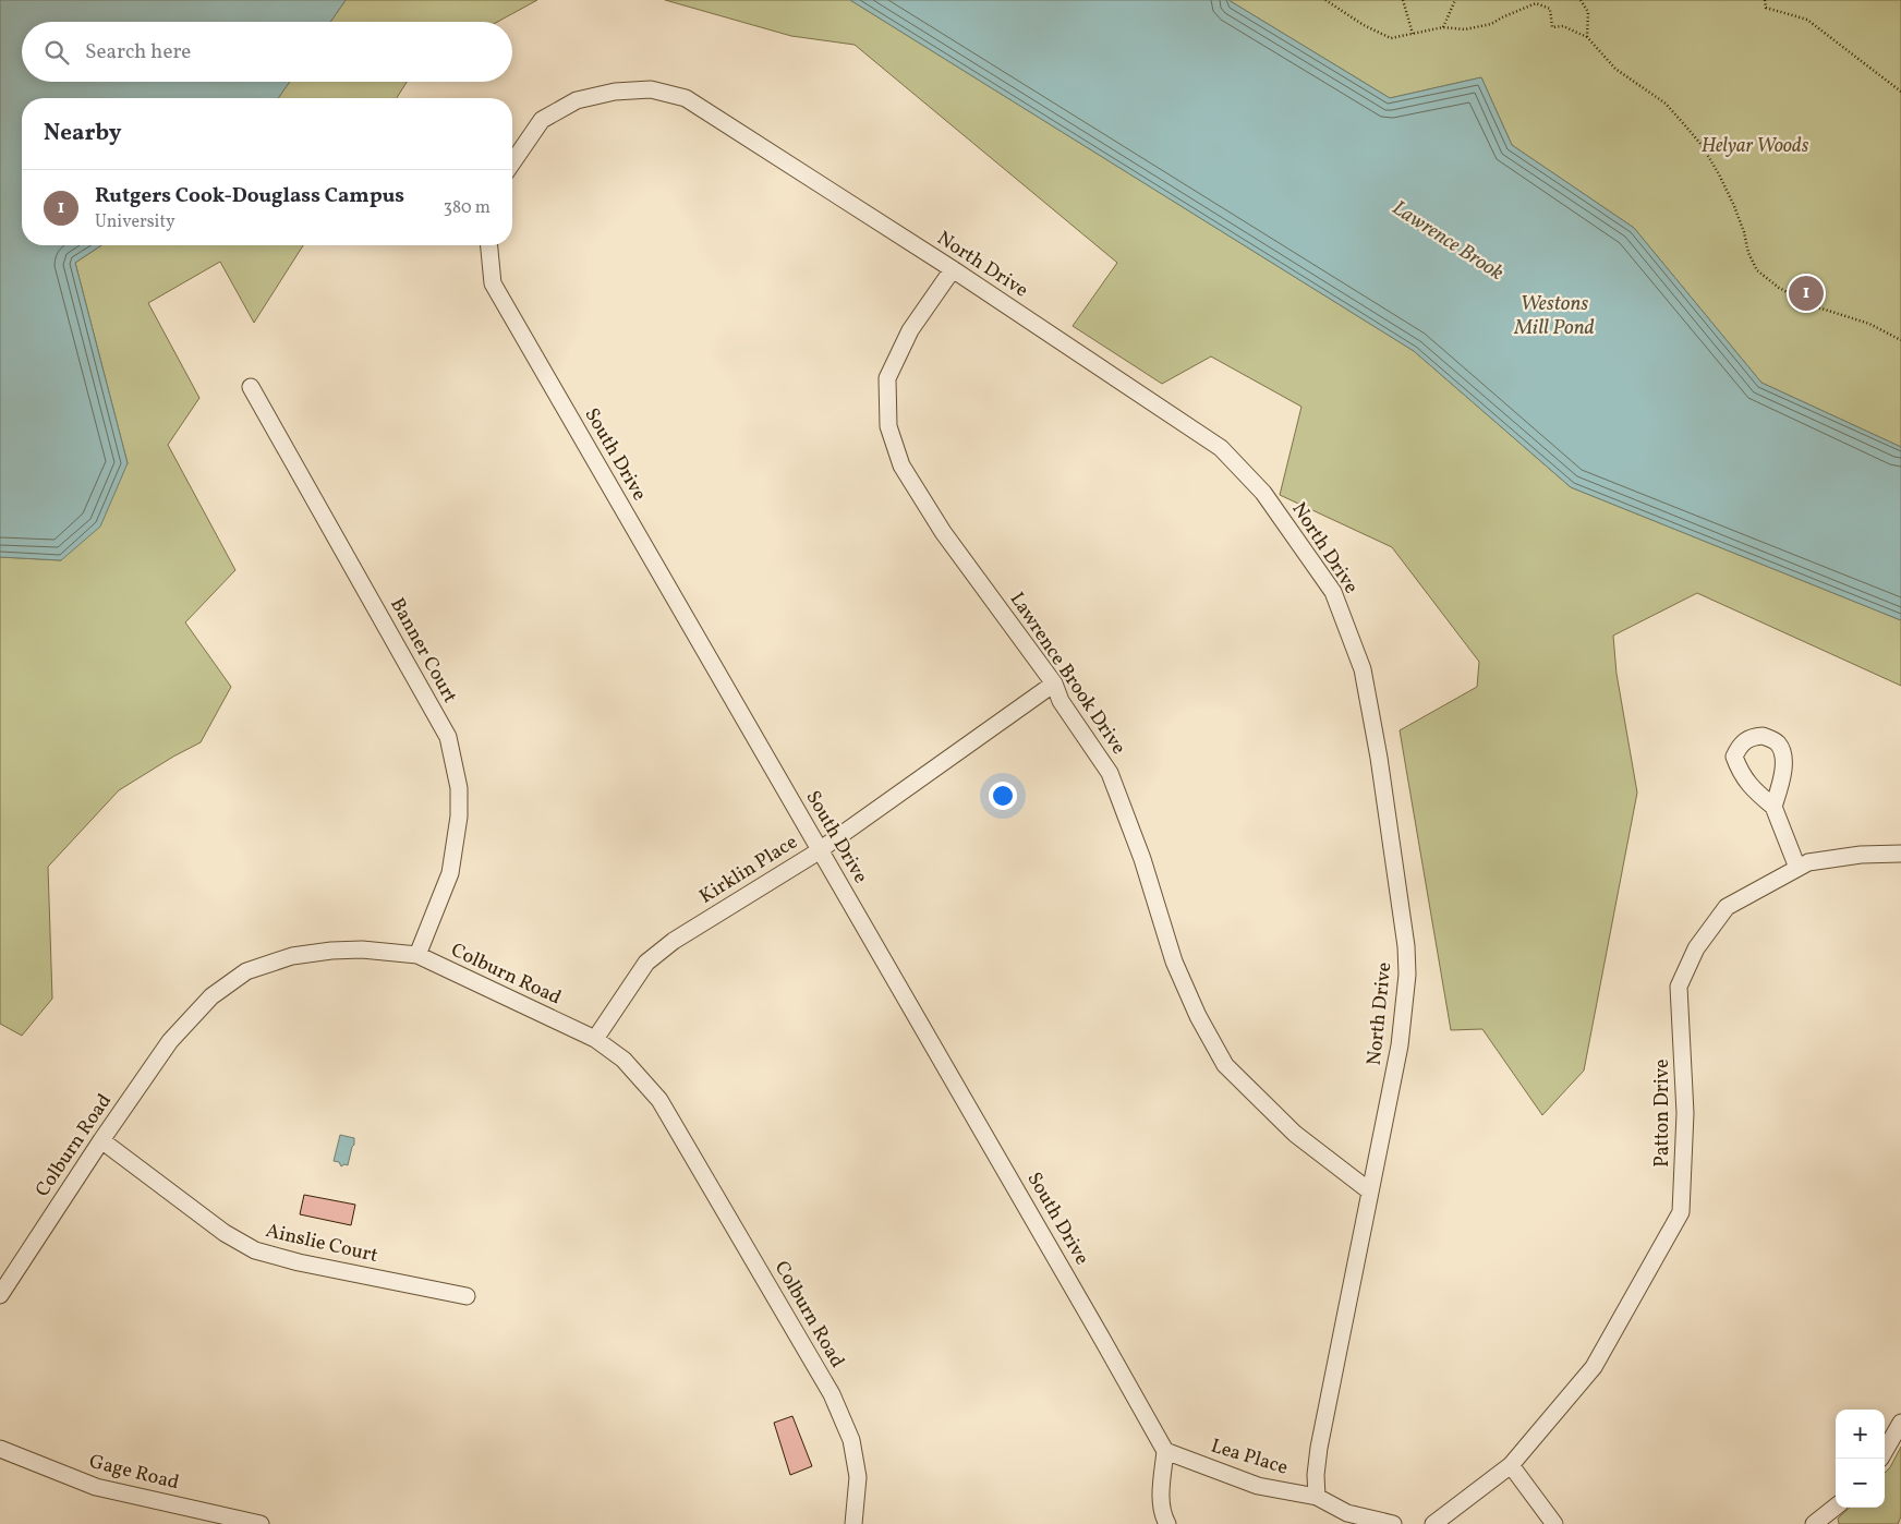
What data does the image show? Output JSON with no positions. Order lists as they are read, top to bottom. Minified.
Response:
{"streets":{"street":["North Drive","South Drive","Banner Court","Lawrence Brook Drive","Kirklin Place","Colburn Road","Patton Drive","Ainslie Court","Lea Place","Gage Road"]},"crossings":[["North Drive","Lawrence Brook Drive"],["North Drive","Lea Place"],["South Drive","Kirklin Place"],["South Drive","Lea Place"],["Banner Court","Colburn Road"],["Lawrence Brook Drive","Kirklin Place"],["Kirklin Place","Colburn Road"],["Colburn Road","Ainslie Court"]],"water":["Lawrence Brook","Westons Mill Pond"],"parks":["Helyar Woods"],"page":{"search":"Search here","heading":"Nearby","list":[{"mark":"1","name":"Rutgers Cook-Douglass Campus","note":"University","value":"380 m"}],"pins":"1","map_buttons":["+","−"]}}
